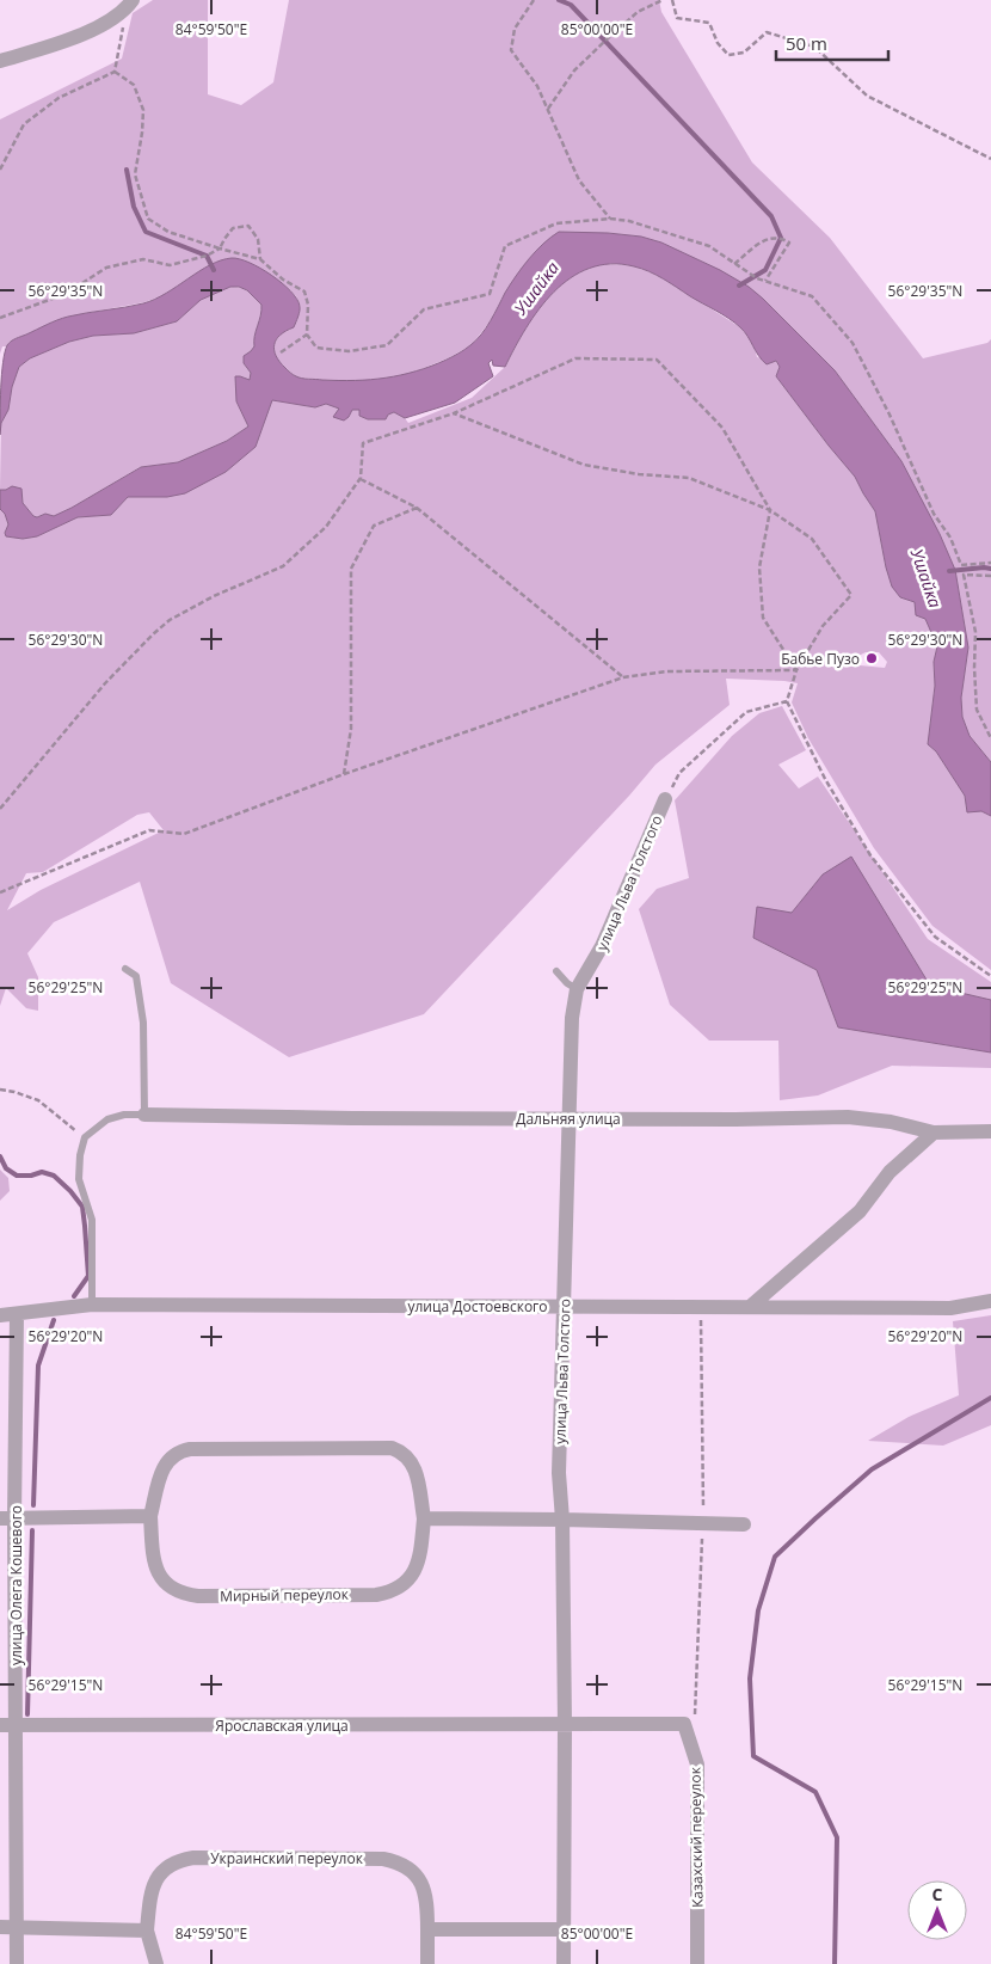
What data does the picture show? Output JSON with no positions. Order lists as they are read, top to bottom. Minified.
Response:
{"streets":{"street":["улица Льва Толстого","Дальняя улица","улица Достоевского","улица Олега Кошевого","Мирный переулок","Ярославская улица","Казахский переулок","Украинский переулок"]},"crossings":[["улица Льва Толстого","Дальняя улица"],["улица Льва Толстого","улица Достоевского"],["улица Льва Толстого","Ярославская улица"],["улица Льва Толстого","Казахский переулок"],["улица Достоевского","улица Олега Кошевого"],["улица Олега Кошевого","Ярославская улица"],["Ярославская улица","Казахский переулок"]],"water":["Ушайка"],"places":["Бабье Пузо"],"scale_bar":"50 m","north":"top","coordinates":["84°59'50\"E","85°00'00\"E","56°29'35\"N","56°29'30\"N","56°29'25\"N","56°29'20\"N","56°29'15\"N"]}
